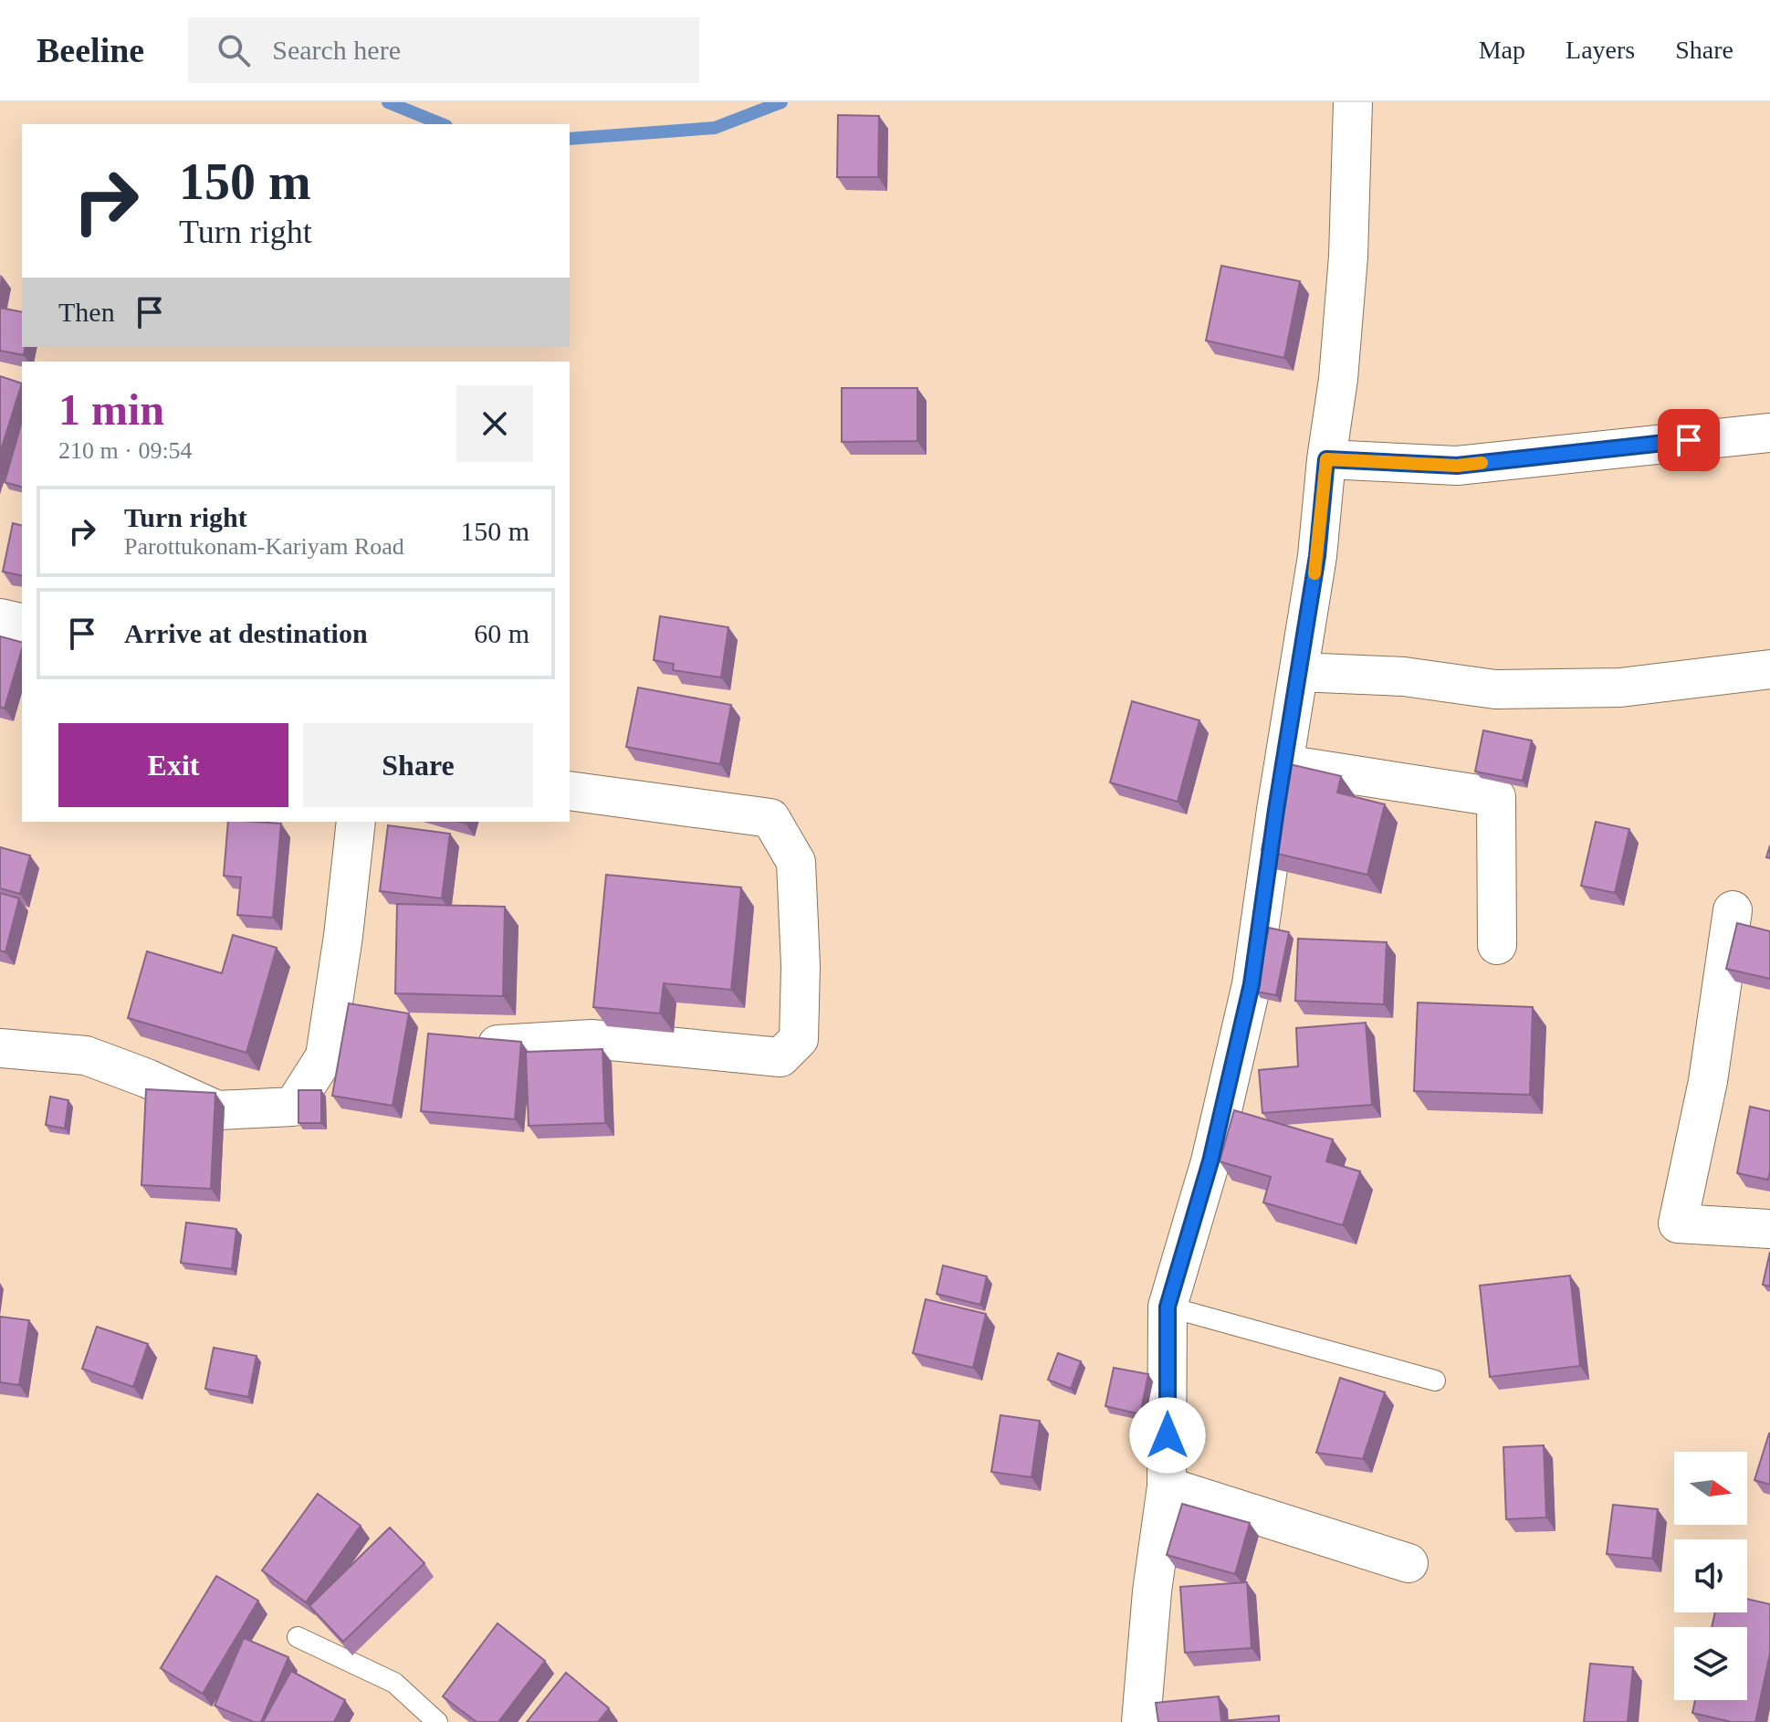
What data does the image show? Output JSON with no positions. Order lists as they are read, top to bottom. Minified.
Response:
{"north":"right","page":{"header":"Beeline","search":"Search here","nav":["Map","Layers","Share"],"turn":["150 m","Turn right"],"then":"Then","heading":["1 min","210 m · 09:54"],"list":[{"name":"Turn right","note":"Parottukonam-Kariyam Road","value":"150 m"},{"name":"Arrive at destination","value":"60 m"}],"buttons":["Exit","Share"]}}
